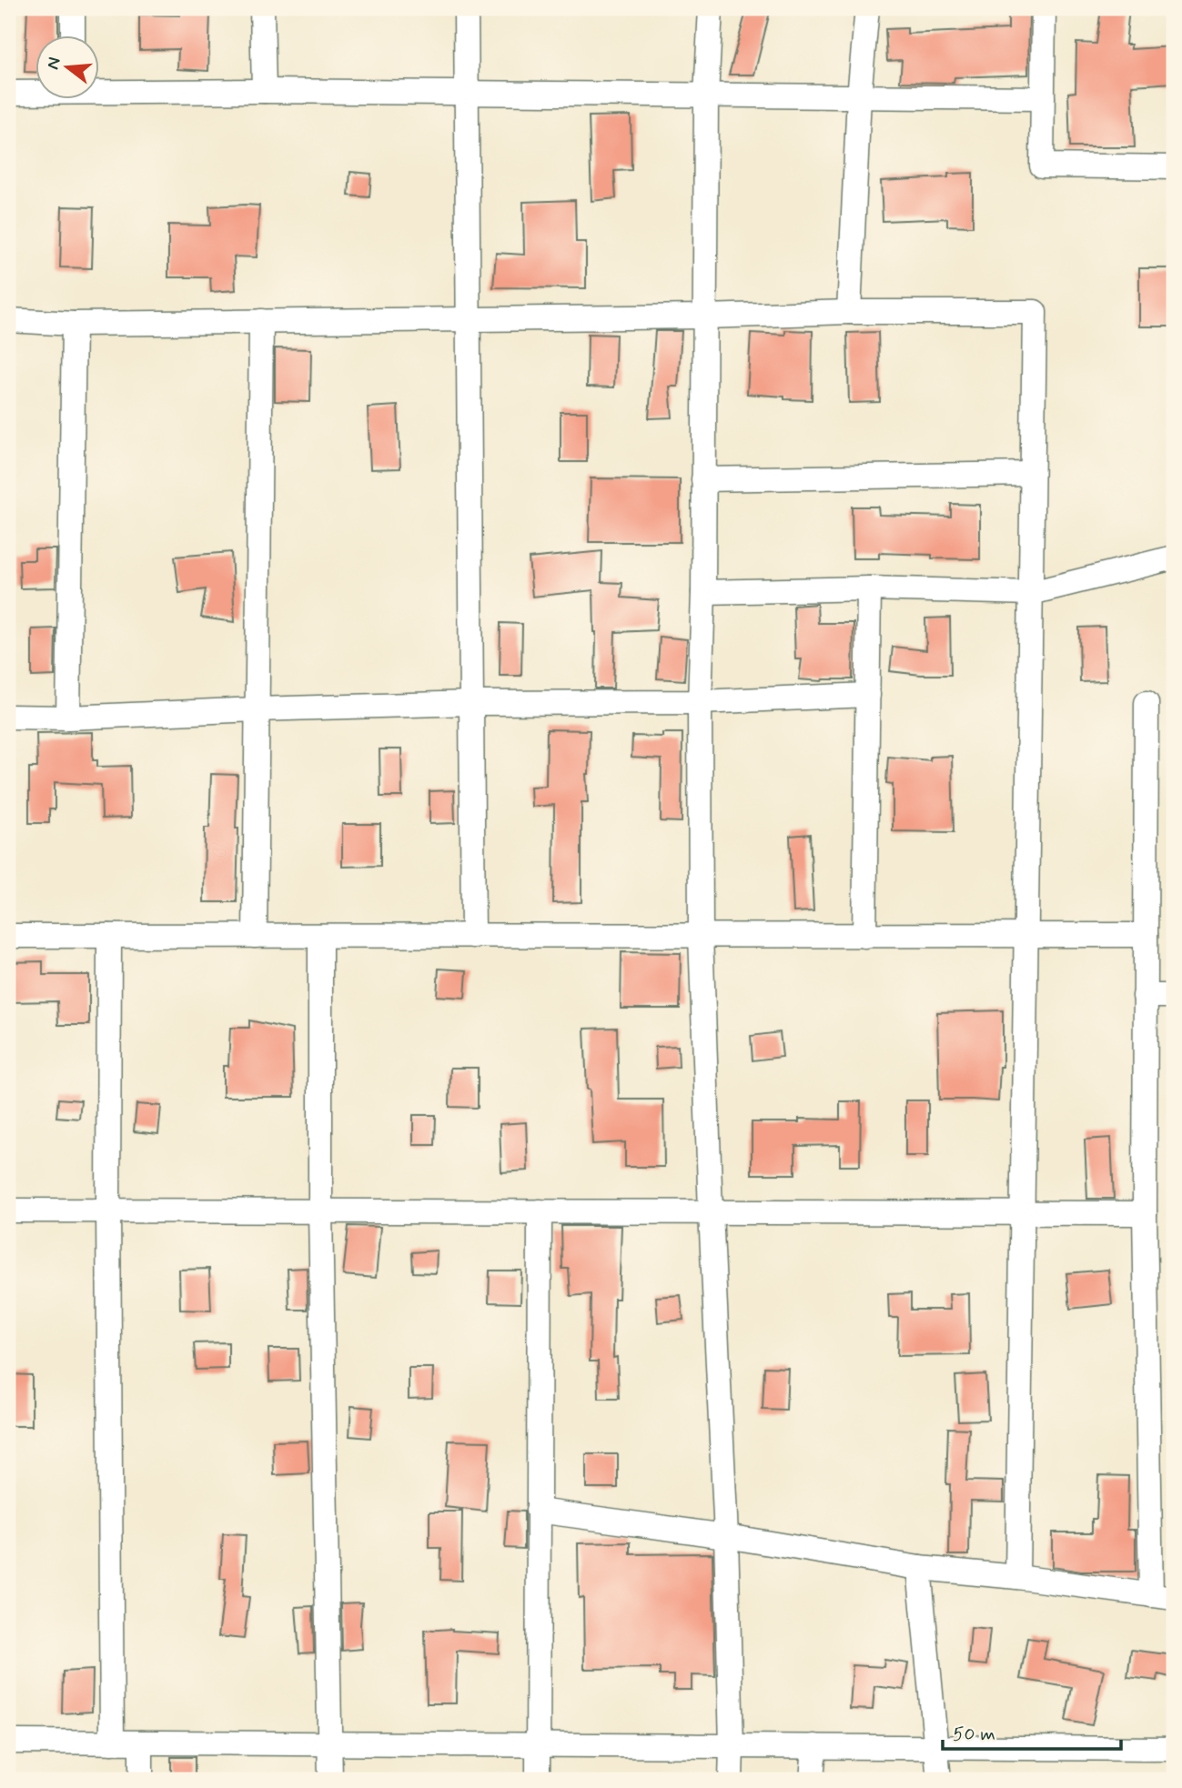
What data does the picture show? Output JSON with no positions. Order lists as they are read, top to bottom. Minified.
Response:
{"scale_bar":"50 m","north":"left"}
